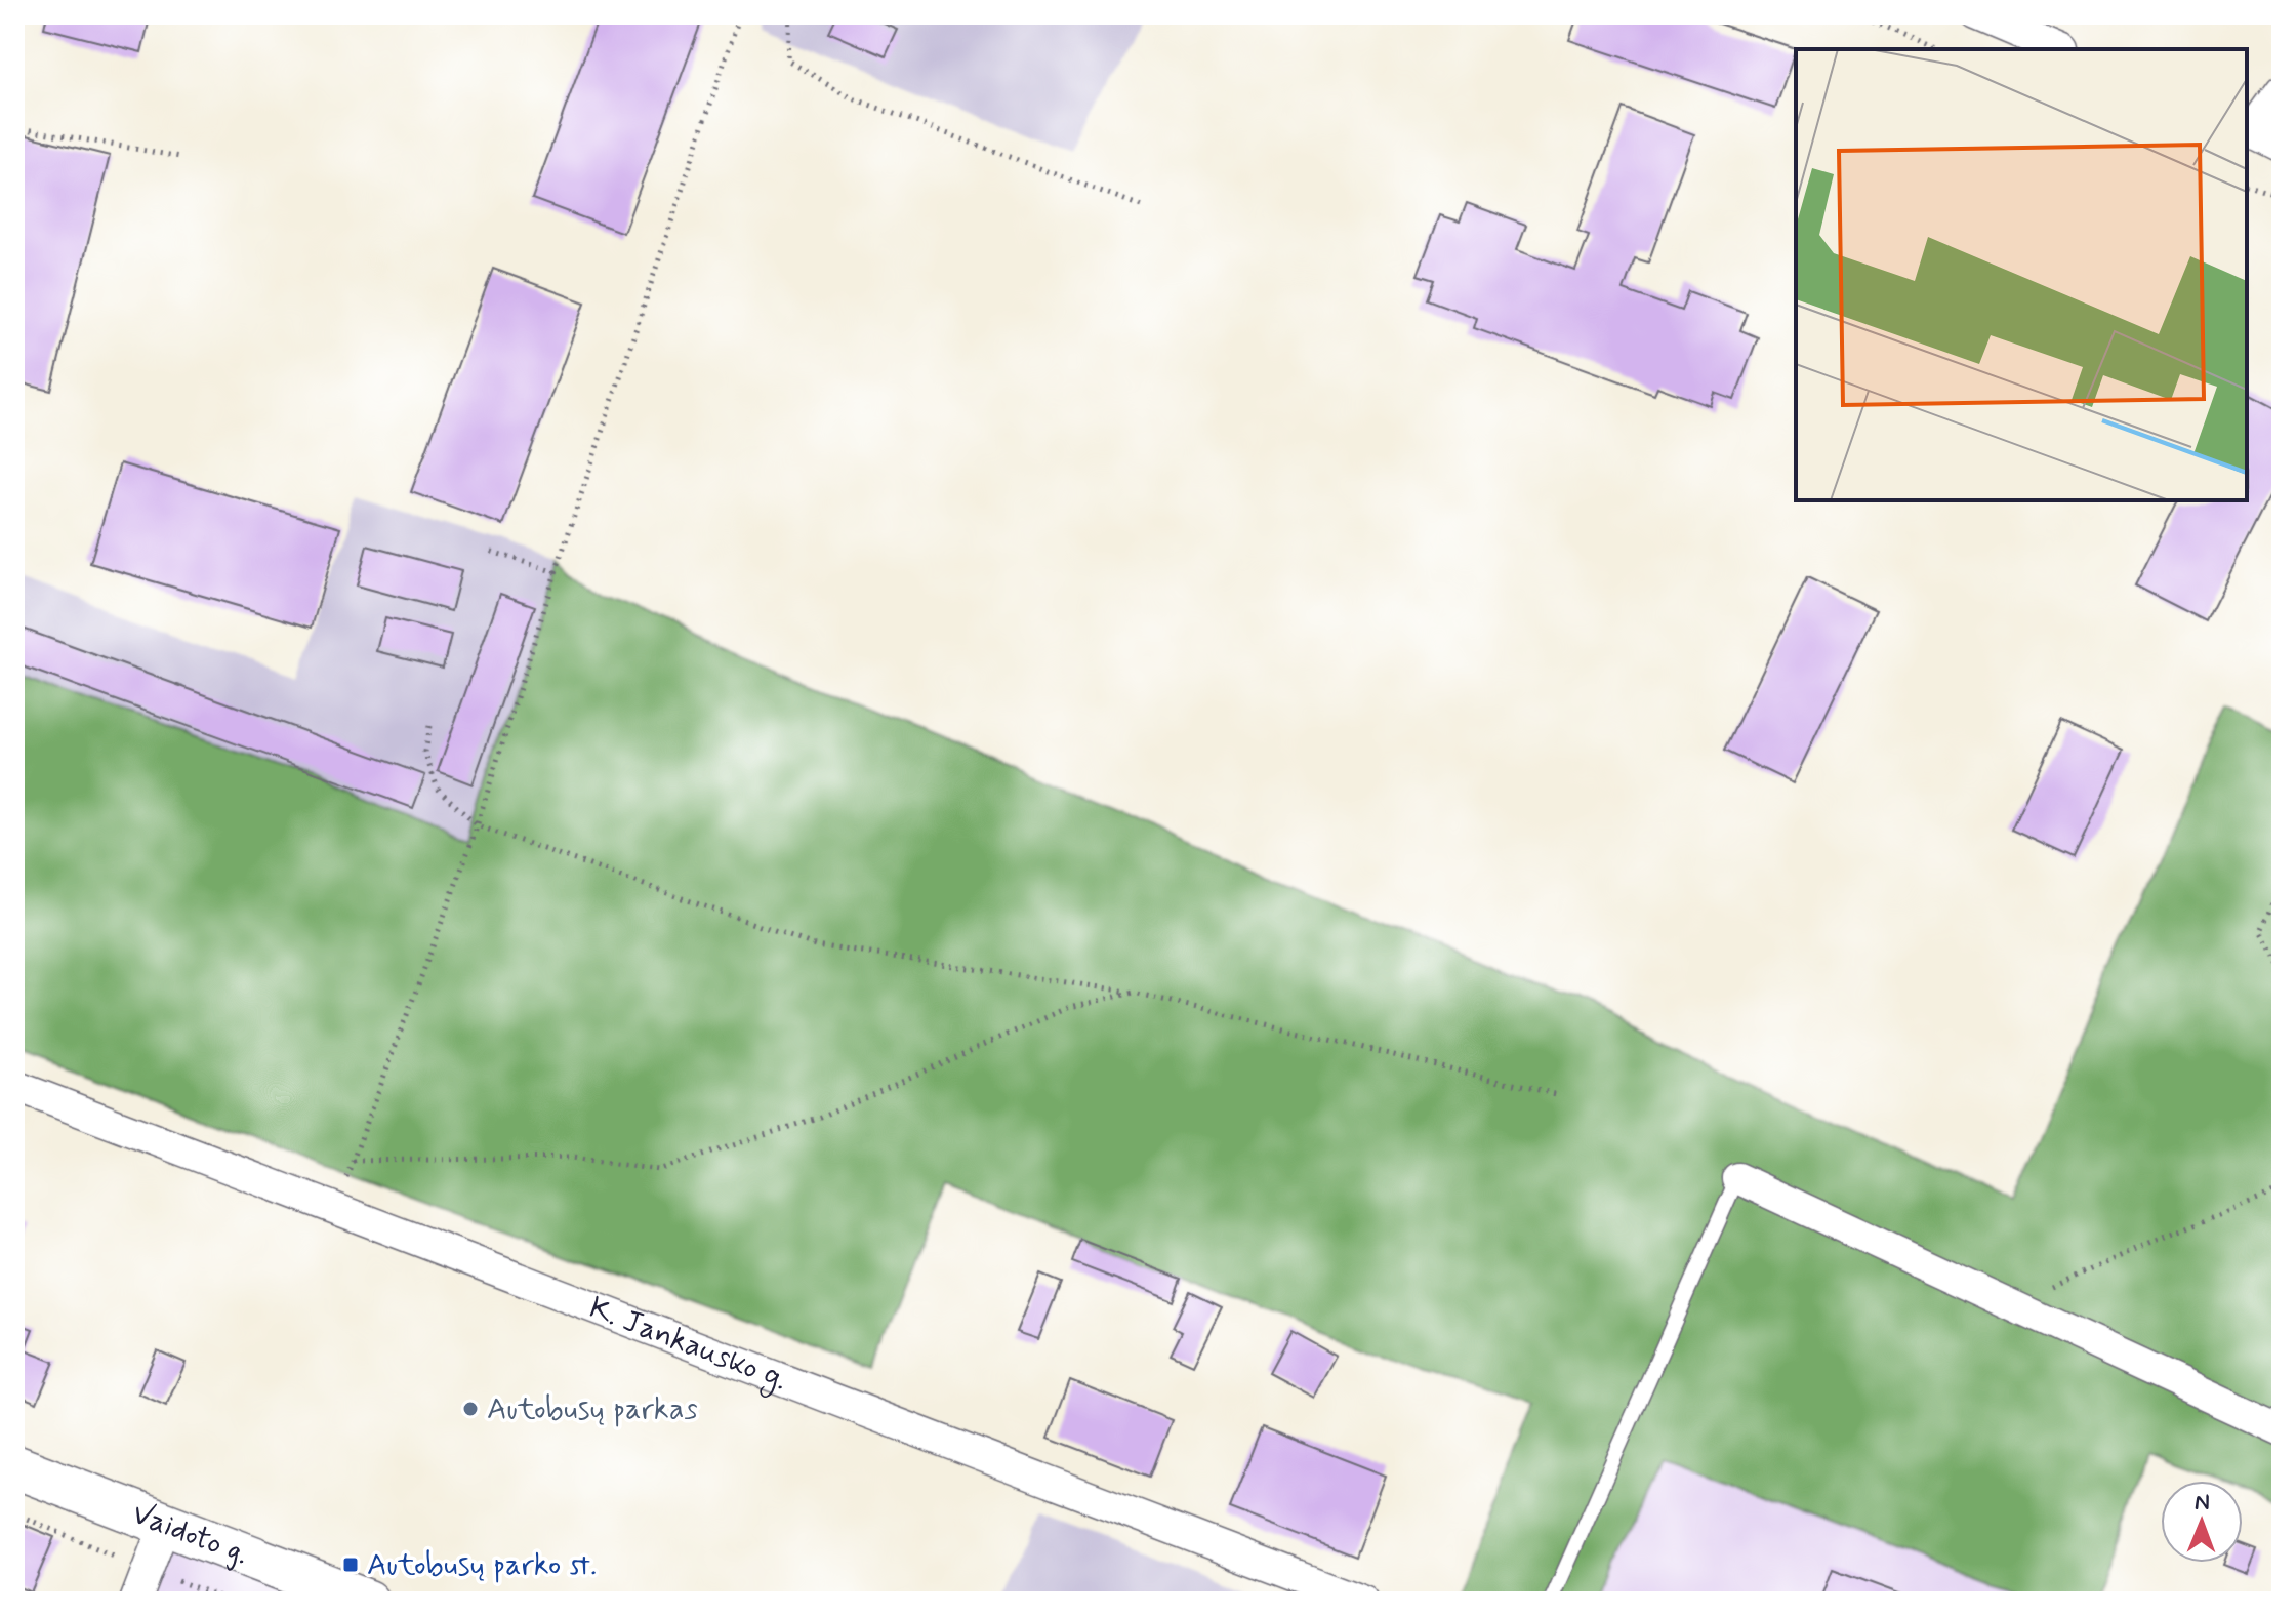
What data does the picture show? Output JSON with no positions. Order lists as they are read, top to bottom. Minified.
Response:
{"streets":{"main road":["Vaidoto g."],"street":["K. Jankausko g."]},"places":{"other":["Autobusų parkas"],"transit":["Autobusų parko st."]},"north":"top"}
